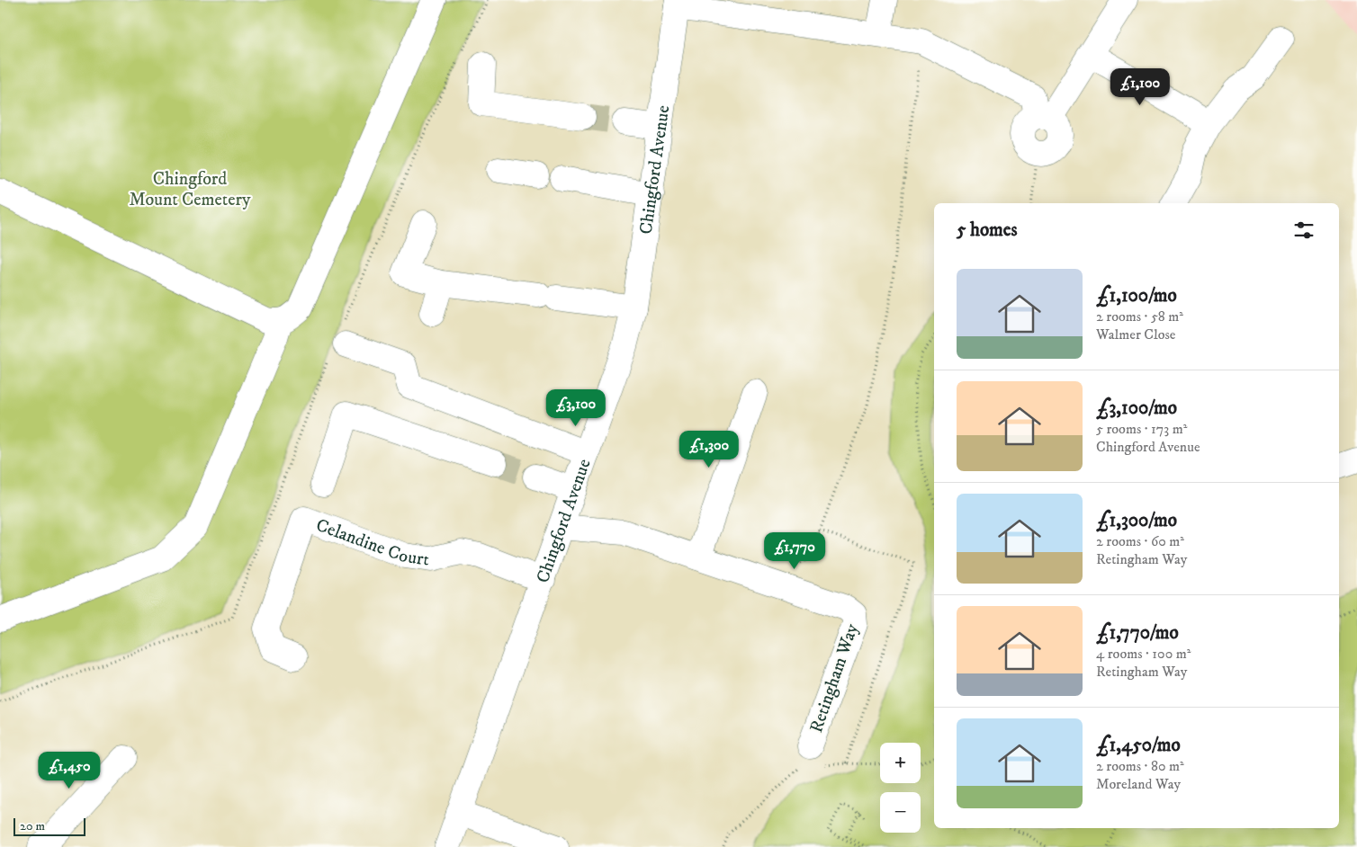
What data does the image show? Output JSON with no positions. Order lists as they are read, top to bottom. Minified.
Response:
{"streets":{"street":["Chingford Avenue","Celandine Court","Retingham Way"]},"crossings":[["Chingford Avenue","Celandine Court"],["Chingford Avenue","Retingham Way"]],"parks":["Chingford Mount Cemetery"],"scale_bar":"20 m","page":{"price":["£1,100","£3,100","£1,300","£1,770","£1,450"],"heading":"5 homes","list":[{"name":"£1,100/mo","note":"2 rooms · 58 m² · Walmer Close"},{"name":"£3,100/mo","note":"5 rooms · 173 m² · Chingford Avenue"},{"name":"£1,300/mo","note":"2 rooms · 60 m² · Retingham Way"},{"name":"£1,770/mo","note":"4 rooms · 100 m² · Retingham Way"},{"name":"£1,450/mo","note":"2 rooms · 80 m² · Moreland Way"}],"map_buttons":["+","−"],"scale":"20 m"}}
